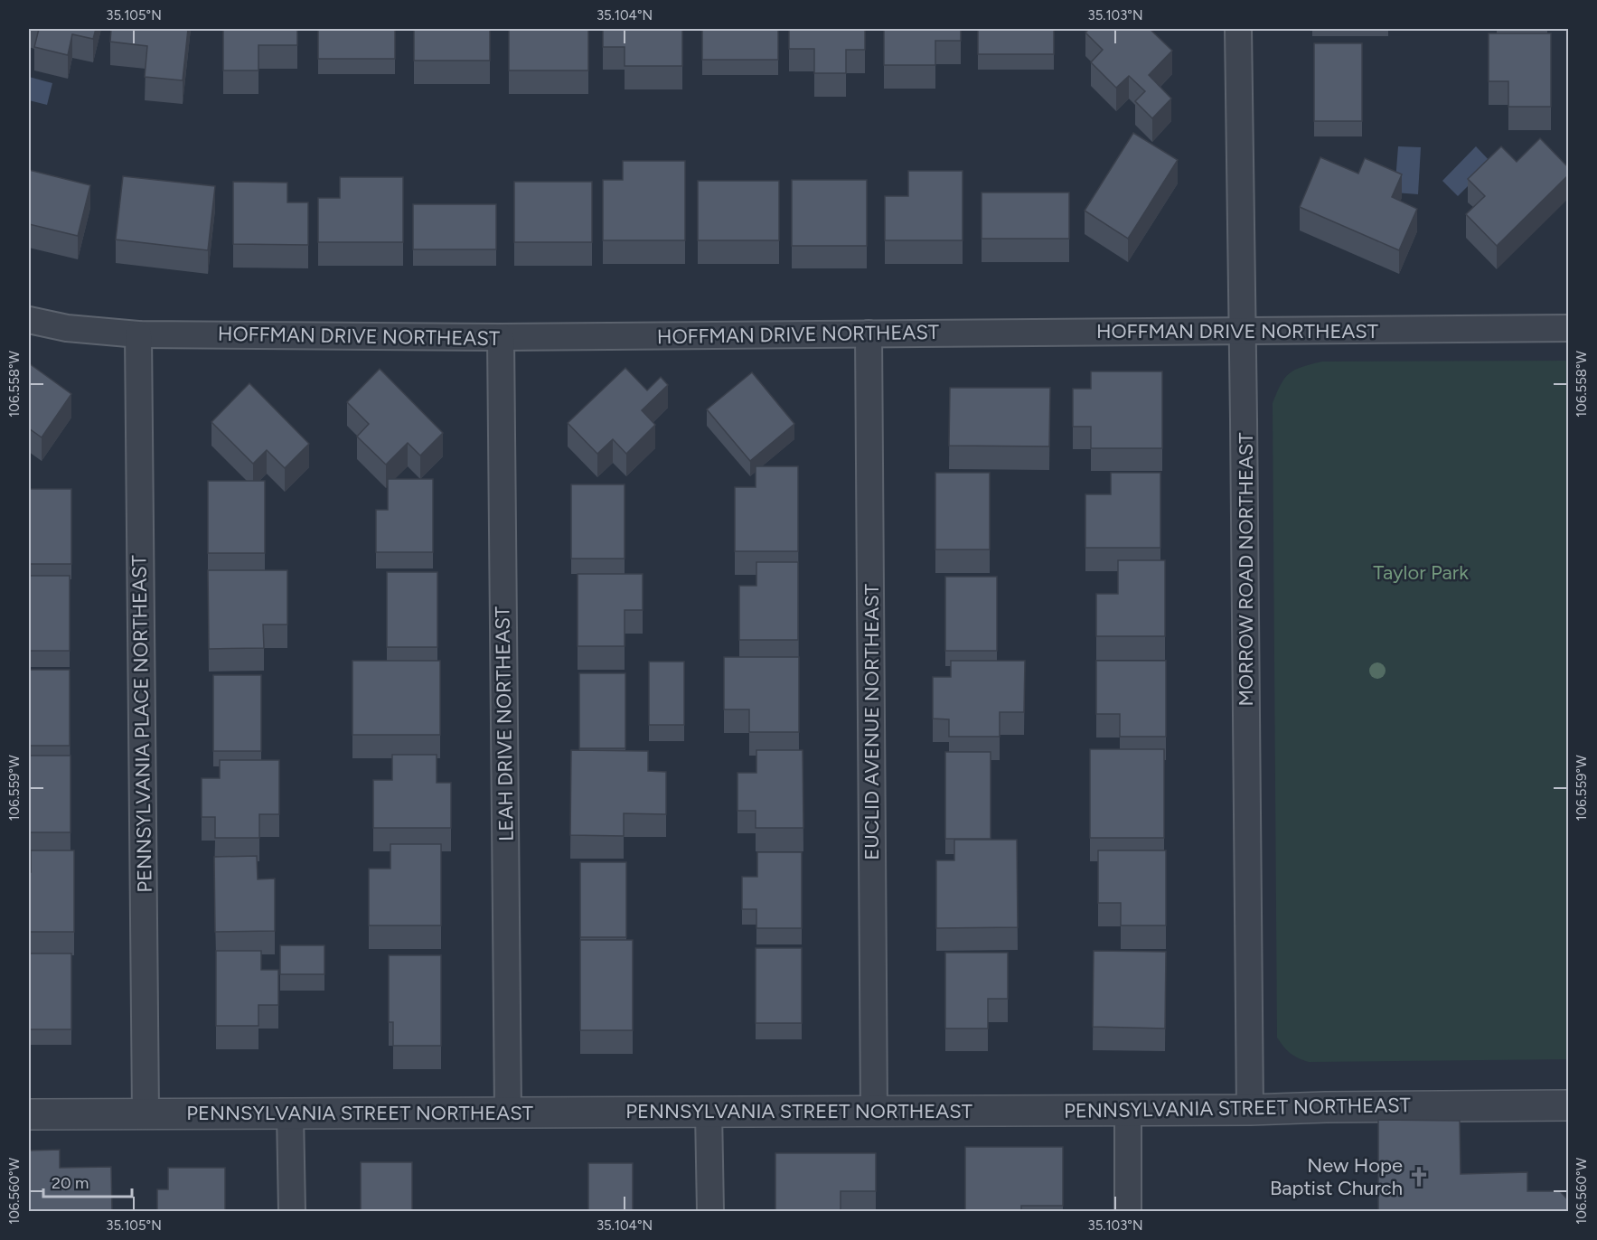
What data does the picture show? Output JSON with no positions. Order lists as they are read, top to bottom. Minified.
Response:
{"streets":{"street":["HOFFMAN DRIVE NORTHEAST","MORROW ROAD NORTHEAST","EUCLID AVENUE NORTHEAST","PENNSYLVANIA PLACE NORTHEAST","LEAH DRIVE NORTHEAST","PENNSYLVANIA STREET NORTHEAST"]},"crossings":[["HOFFMAN DRIVE NORTHEAST","MORROW ROAD NORTHEAST"],["HOFFMAN DRIVE NORTHEAST","EUCLID AVENUE NORTHEAST"],["HOFFMAN DRIVE NORTHEAST","PENNSYLVANIA PLACE NORTHEAST"],["HOFFMAN DRIVE NORTHEAST","LEAH DRIVE NORTHEAST"],["MORROW ROAD NORTHEAST","PENNSYLVANIA STREET NORTHEAST"],["EUCLID AVENUE NORTHEAST","PENNSYLVANIA STREET NORTHEAST"],["PENNSYLVANIA PLACE NORTHEAST","PENNSYLVANIA STREET NORTHEAST"],["LEAH DRIVE NORTHEAST","PENNSYLVANIA STREET NORTHEAST"]],"parks":["Taylor Park"],"places":{"church":["New Hope Baptist Church"]},"scale_bar":"20 m","coordinates":["35.105°N","35.104°N","35.103°N","106.558°W","106.559°W","106.560°W"]}
